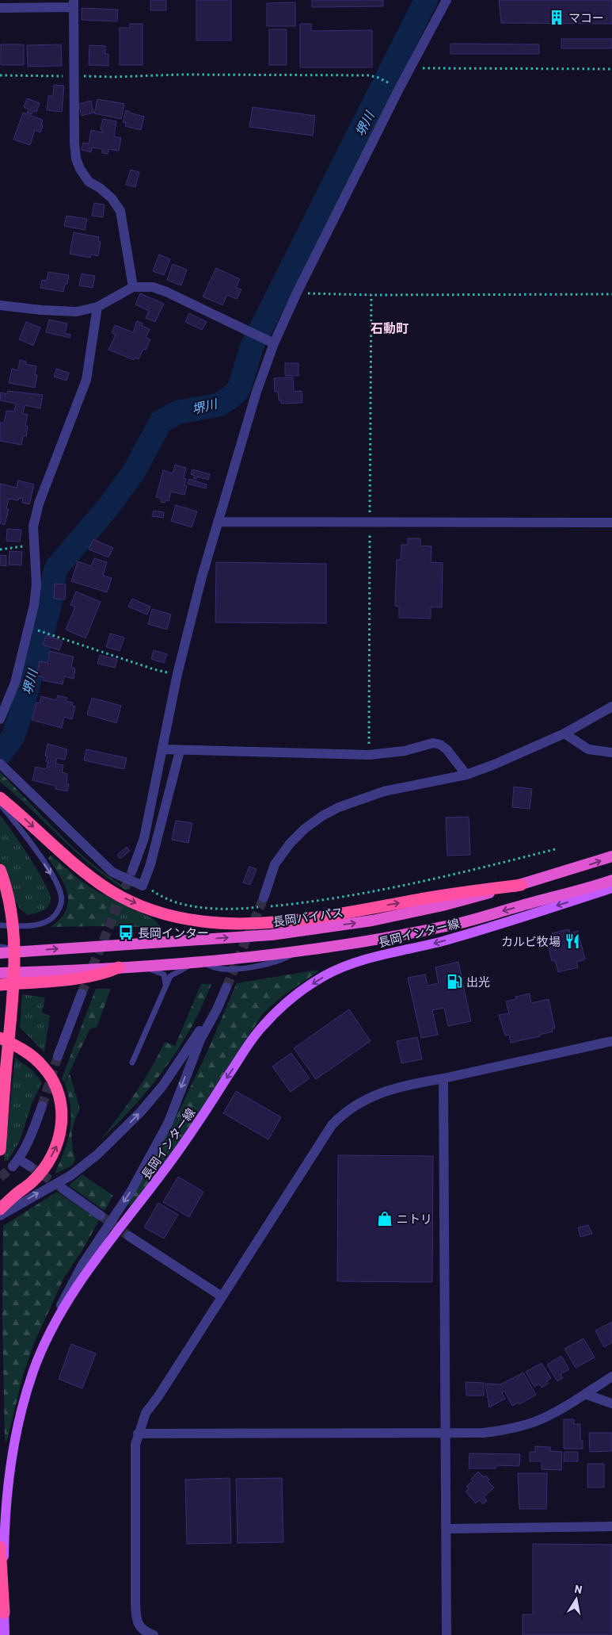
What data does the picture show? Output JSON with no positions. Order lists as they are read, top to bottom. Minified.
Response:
{"streets":{"highway":["長岡バイパス"],"main road":["長岡インター線"]},"one_way":["長岡インター線"],"districts":["石動町"],"water":["堺川"],"places":{"building":["マコー"],"bus stop":["長岡インター"],"restaurant":["カルビ牧場"],"fuel station":["出光"],"shop":["ニトリ"]},"north":"top"}
